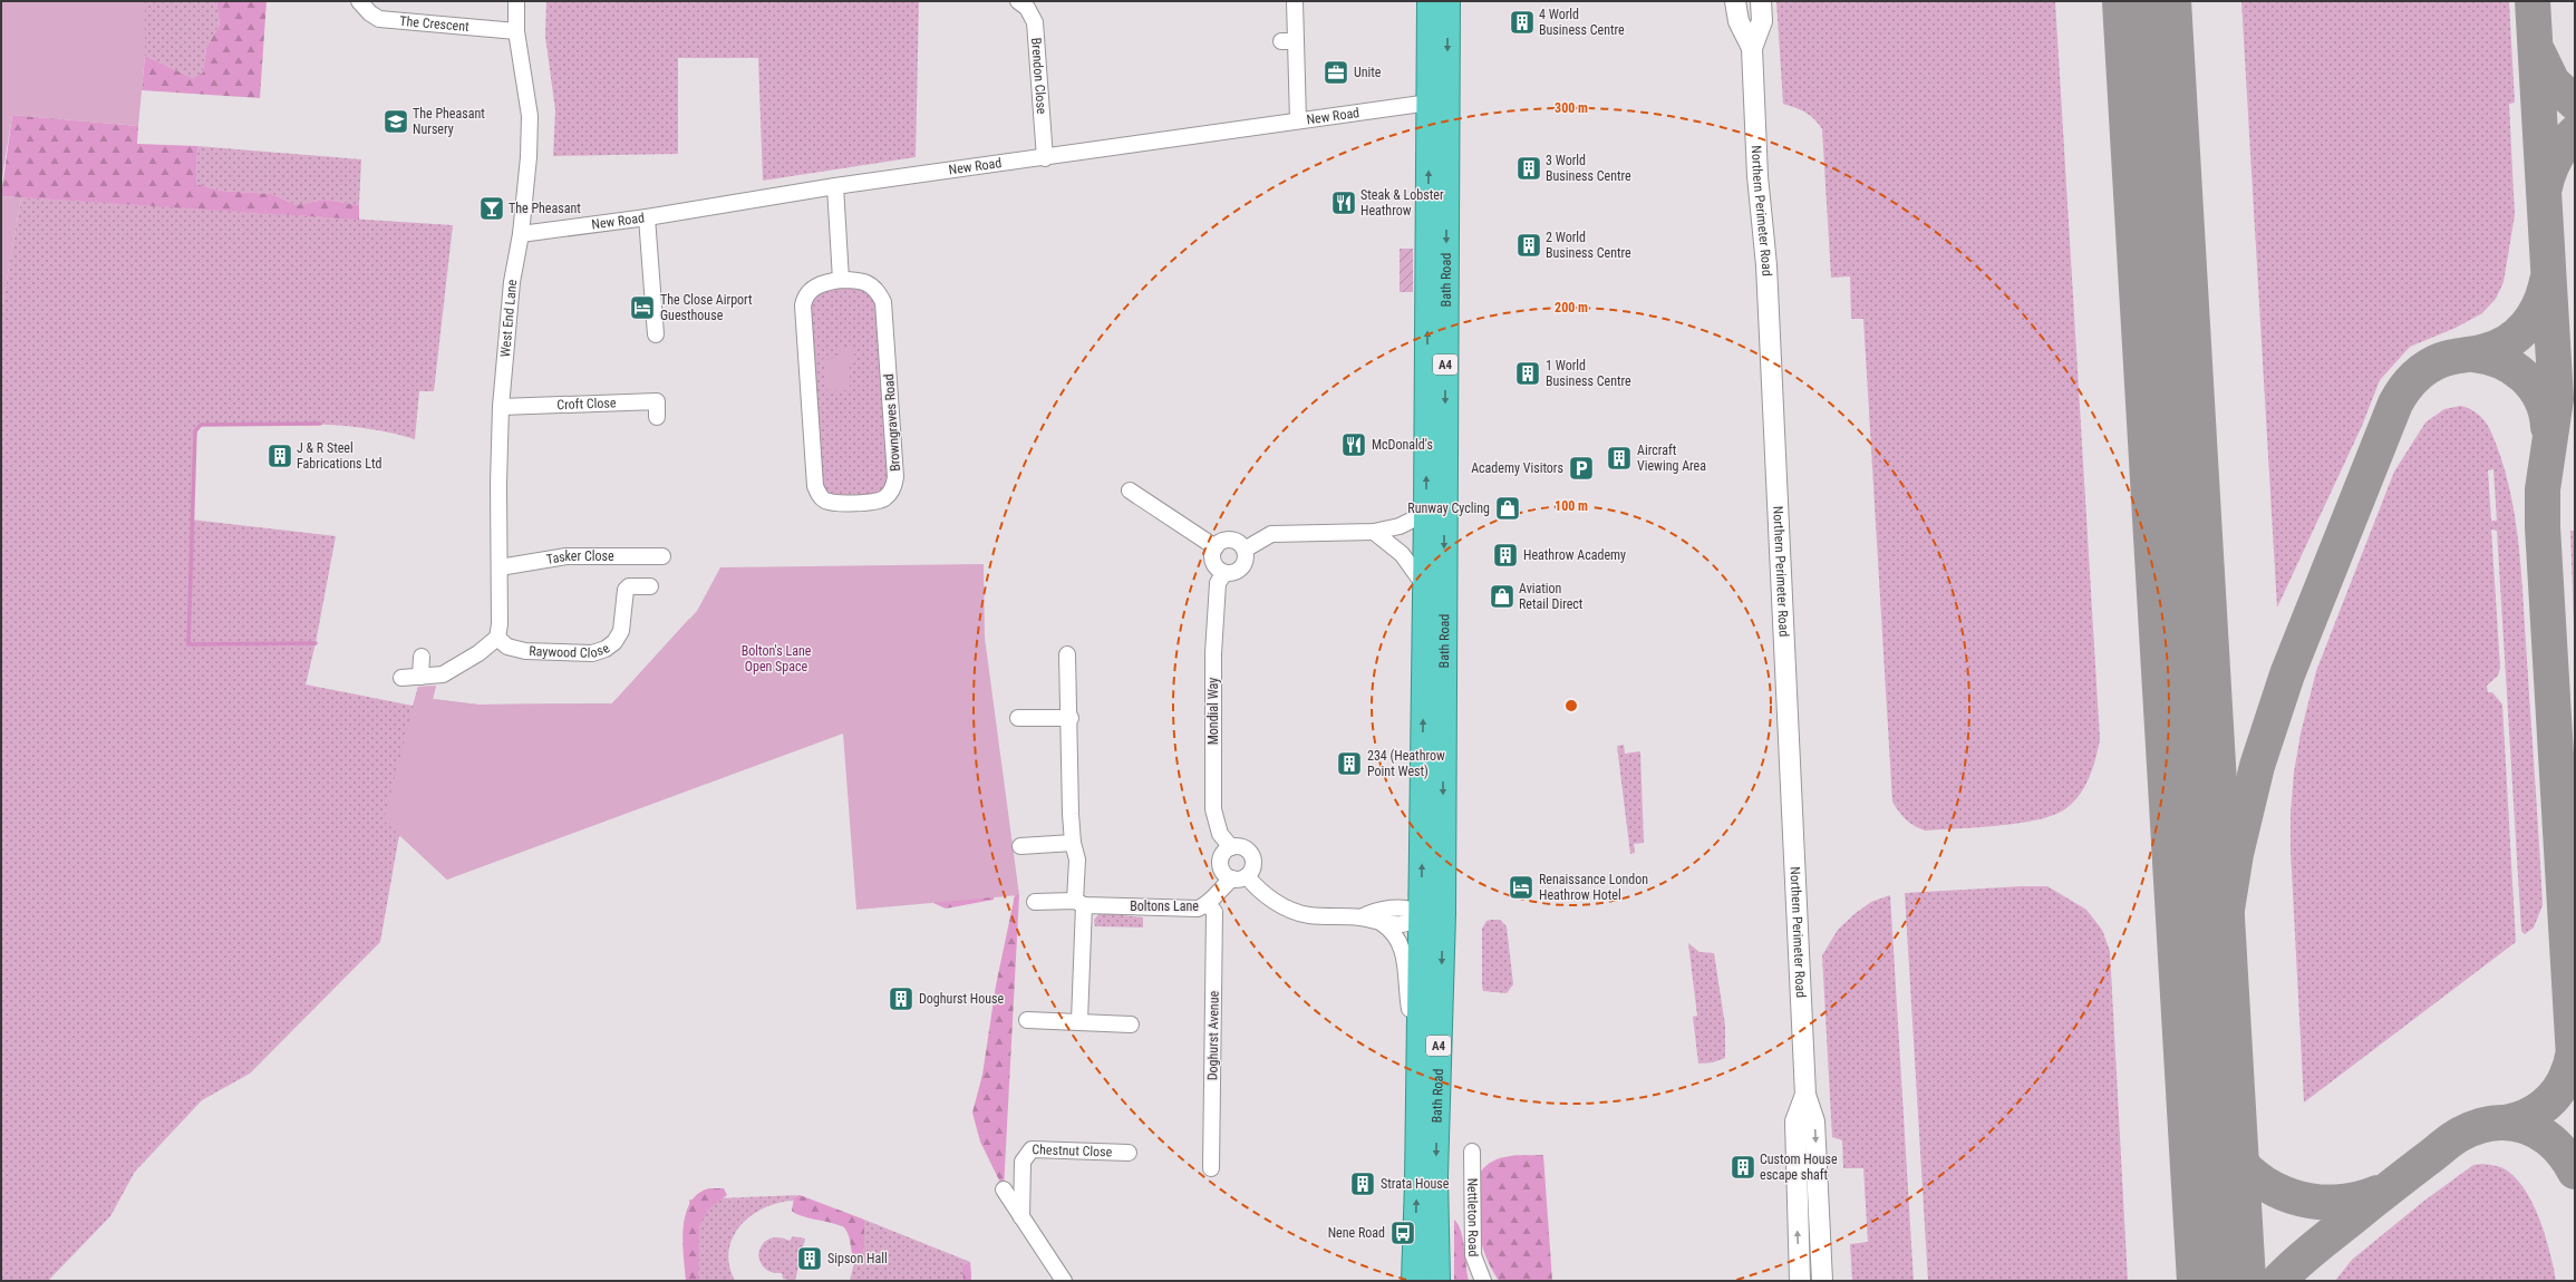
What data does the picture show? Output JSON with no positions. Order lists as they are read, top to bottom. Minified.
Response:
{"streets":{"highway":["Bath Road","A4"],"street":["The Crescent","Brendon Close","New Road","Northern Perimeter Road","West End Lane","Croft Close","Browngraves Road","Tasker Close","Raywood Close","Mondial Way","Boltons Lane","Doghurst Avenue","Chestnut Close","Nettleton Road"]},"crossings":[["The Crescent","West End Lane"],["Brendon Close","New Road"],["New Road","Bath Road"],["New Road","West End Lane"],["West End Lane","Croft Close"],["West End Lane","Tasker Close"],["West End Lane","Raywood Close"],["Mondial Way","Boltons Lane"],["Boltons Lane","Doghurst Avenue"]],"parks":["Bolton's Lane Open Space"],"places":{"building":["4 World Business Centre","3 World Business Centre","2 World Business Centre","1 World Business Centre","J & R Steel Fabrications Ltd","Aircraft Viewing Area","Heathrow Academy","234 (Heathrow Point West)","Doghurst House","Custom House escape shaft","Strata House","Sipson Hall"],"office":["Unite"],"school or university":["The Pheasant Nursery"],"restaurant":["Steak & Lobster Heathrow","McDonald's"],"bar":["The Pheasant"],"hotel":["The Close Airport Guesthouse","Renaissance London Heathrow Hotel"],"parking":["Academy Visitors"],"shop":["Runway Cycling","Aviation Retail Direct"],"bus stop":["Nene Road"]},"rings":["300 m","200 m","100 m"]}
